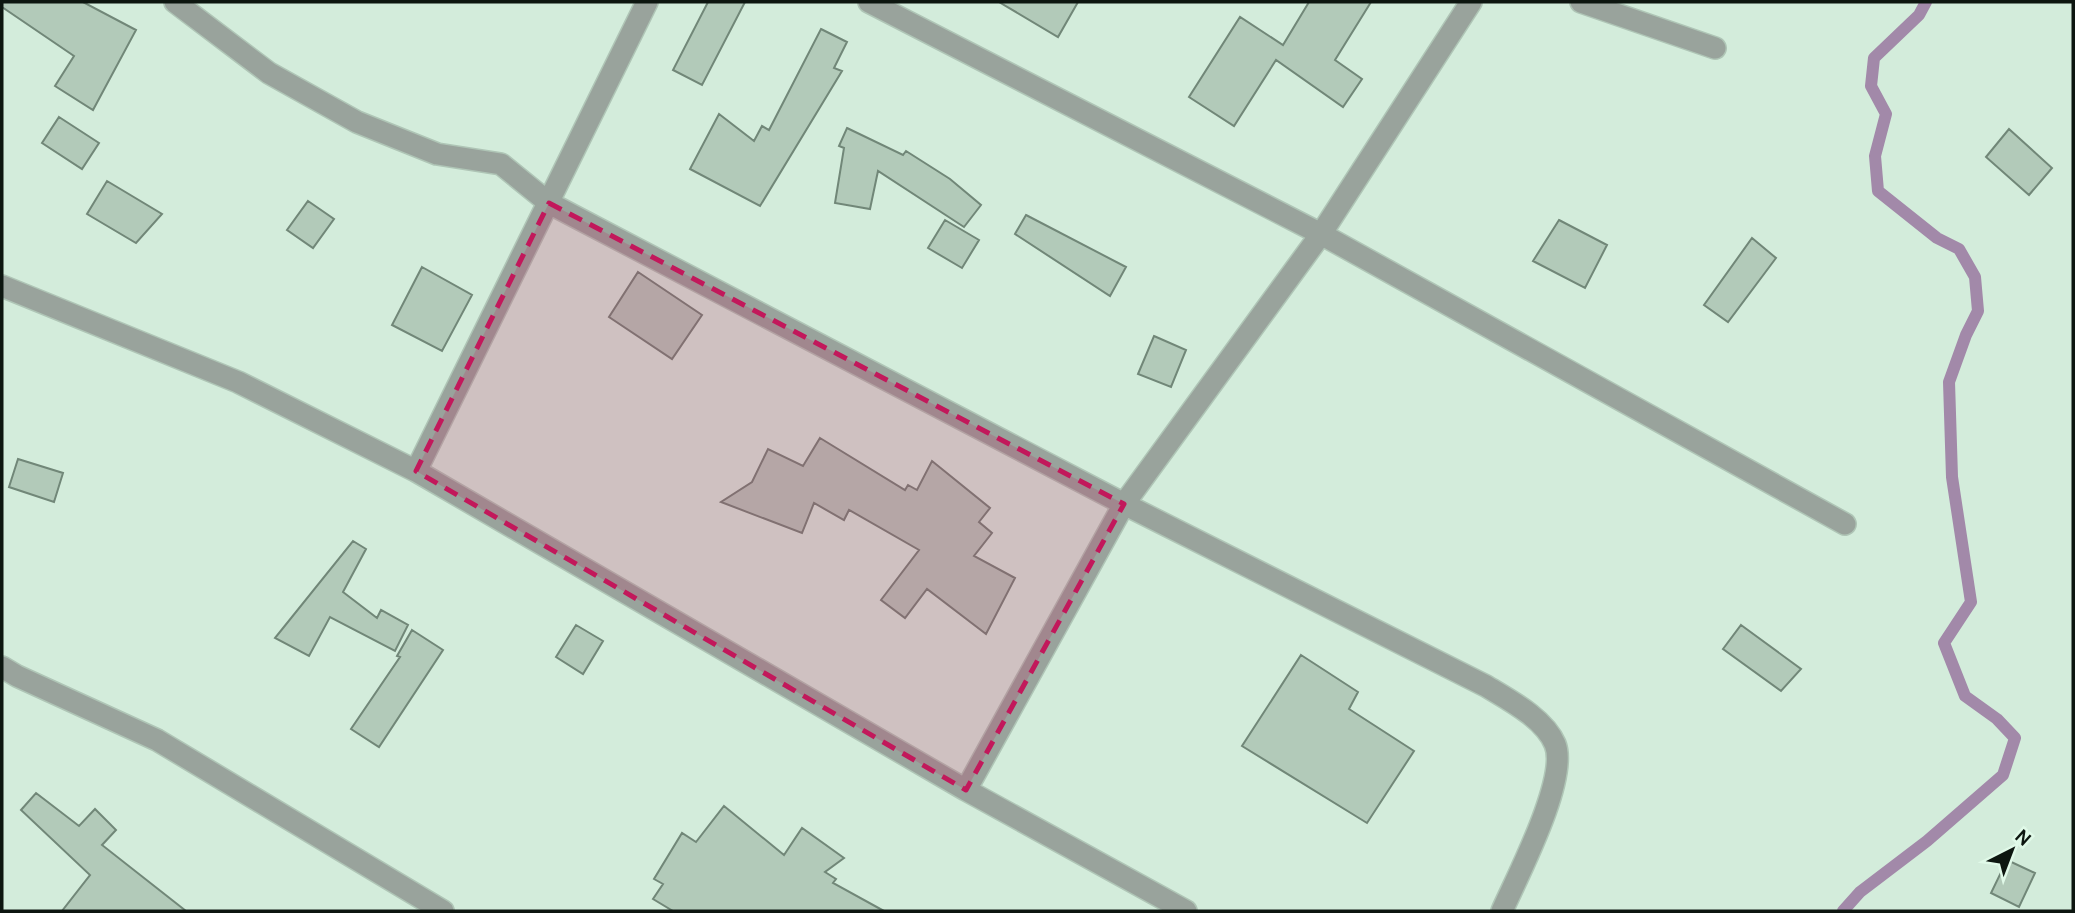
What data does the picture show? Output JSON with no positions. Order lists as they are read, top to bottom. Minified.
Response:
{"north":"top right"}
